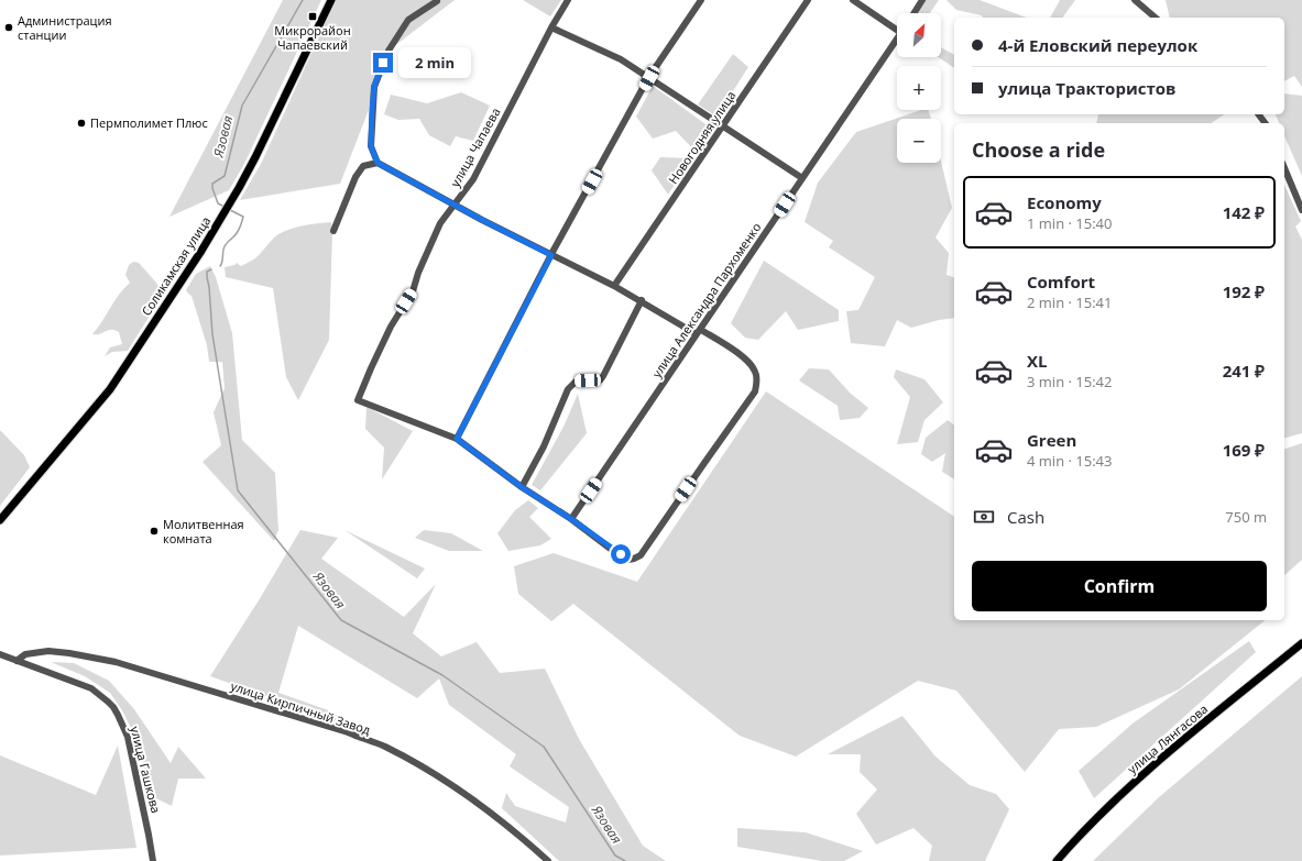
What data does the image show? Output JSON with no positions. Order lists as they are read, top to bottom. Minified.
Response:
{"streets":{"main road":["Соликамская улица","улица Лянгасова"],"street":["Новогодняя улица","улица Чапаева","улица Александра Пархоменко","улица Кирпичный Завод","улица Гашкова"]},"crossings":[["улица Кирпичный Завод","улица Гашкова"]],"water":["Язовая"],"places":{"transit":["Микрорайон Чапаевский"],"other":["Администрация станции","Пермполимет Плюс","Молитвенная комната"]},"north":"top right","page":{"map_buttons":["+","−"],"banner":["4-й Еловский переулок","улица Трактористов"],"bubble":"2 min","heading":"Choose a ride","list":[{"name":"Economy","note":"1 min · 15:40","value":"142 ₽"},{"name":"Comfort","note":"2 min · 15:41","value":"192 ₽"},{"name":"XL","note":"3 min · 15:42","value":"241 ₽"},{"name":"Green","note":"4 min · 15:43","value":"169 ₽"}],"pay":["Cash","750 m"],"buttons":"Confirm"}}
